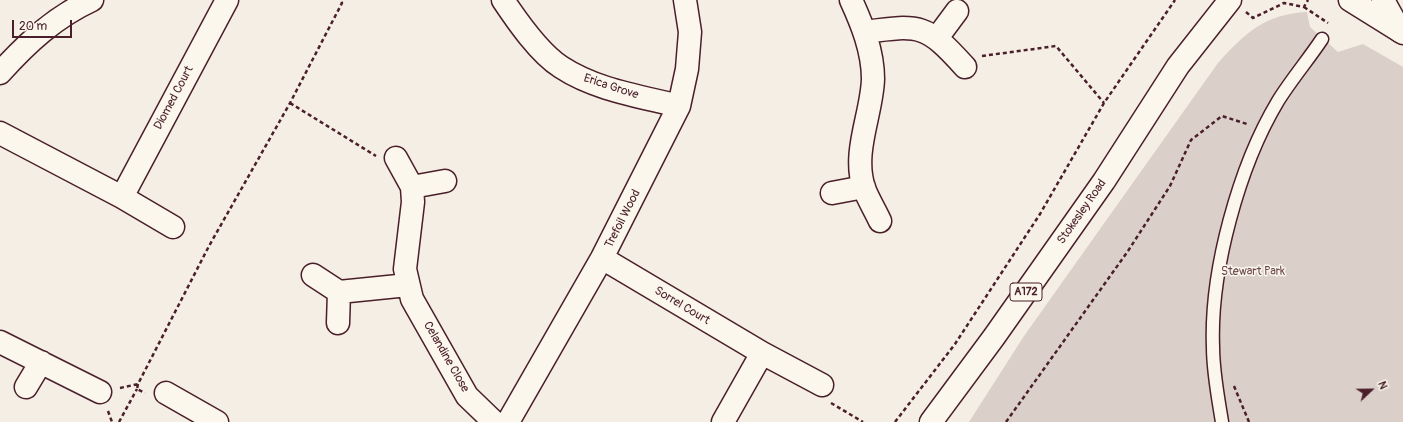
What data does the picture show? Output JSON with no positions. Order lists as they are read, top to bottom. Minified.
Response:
{"streets":{"street":["Erica Grove","Diomed Court","Stokesley Road","Trefoil Wood","A172","Sorrel Court","Celandine Close"]},"crossings":[["Erica Grove","Trefoil Wood"],["Trefoil Wood","Sorrel Court"]],"parks":["Stewart Park"],"scale_bar":"20 m","north":"right"}
